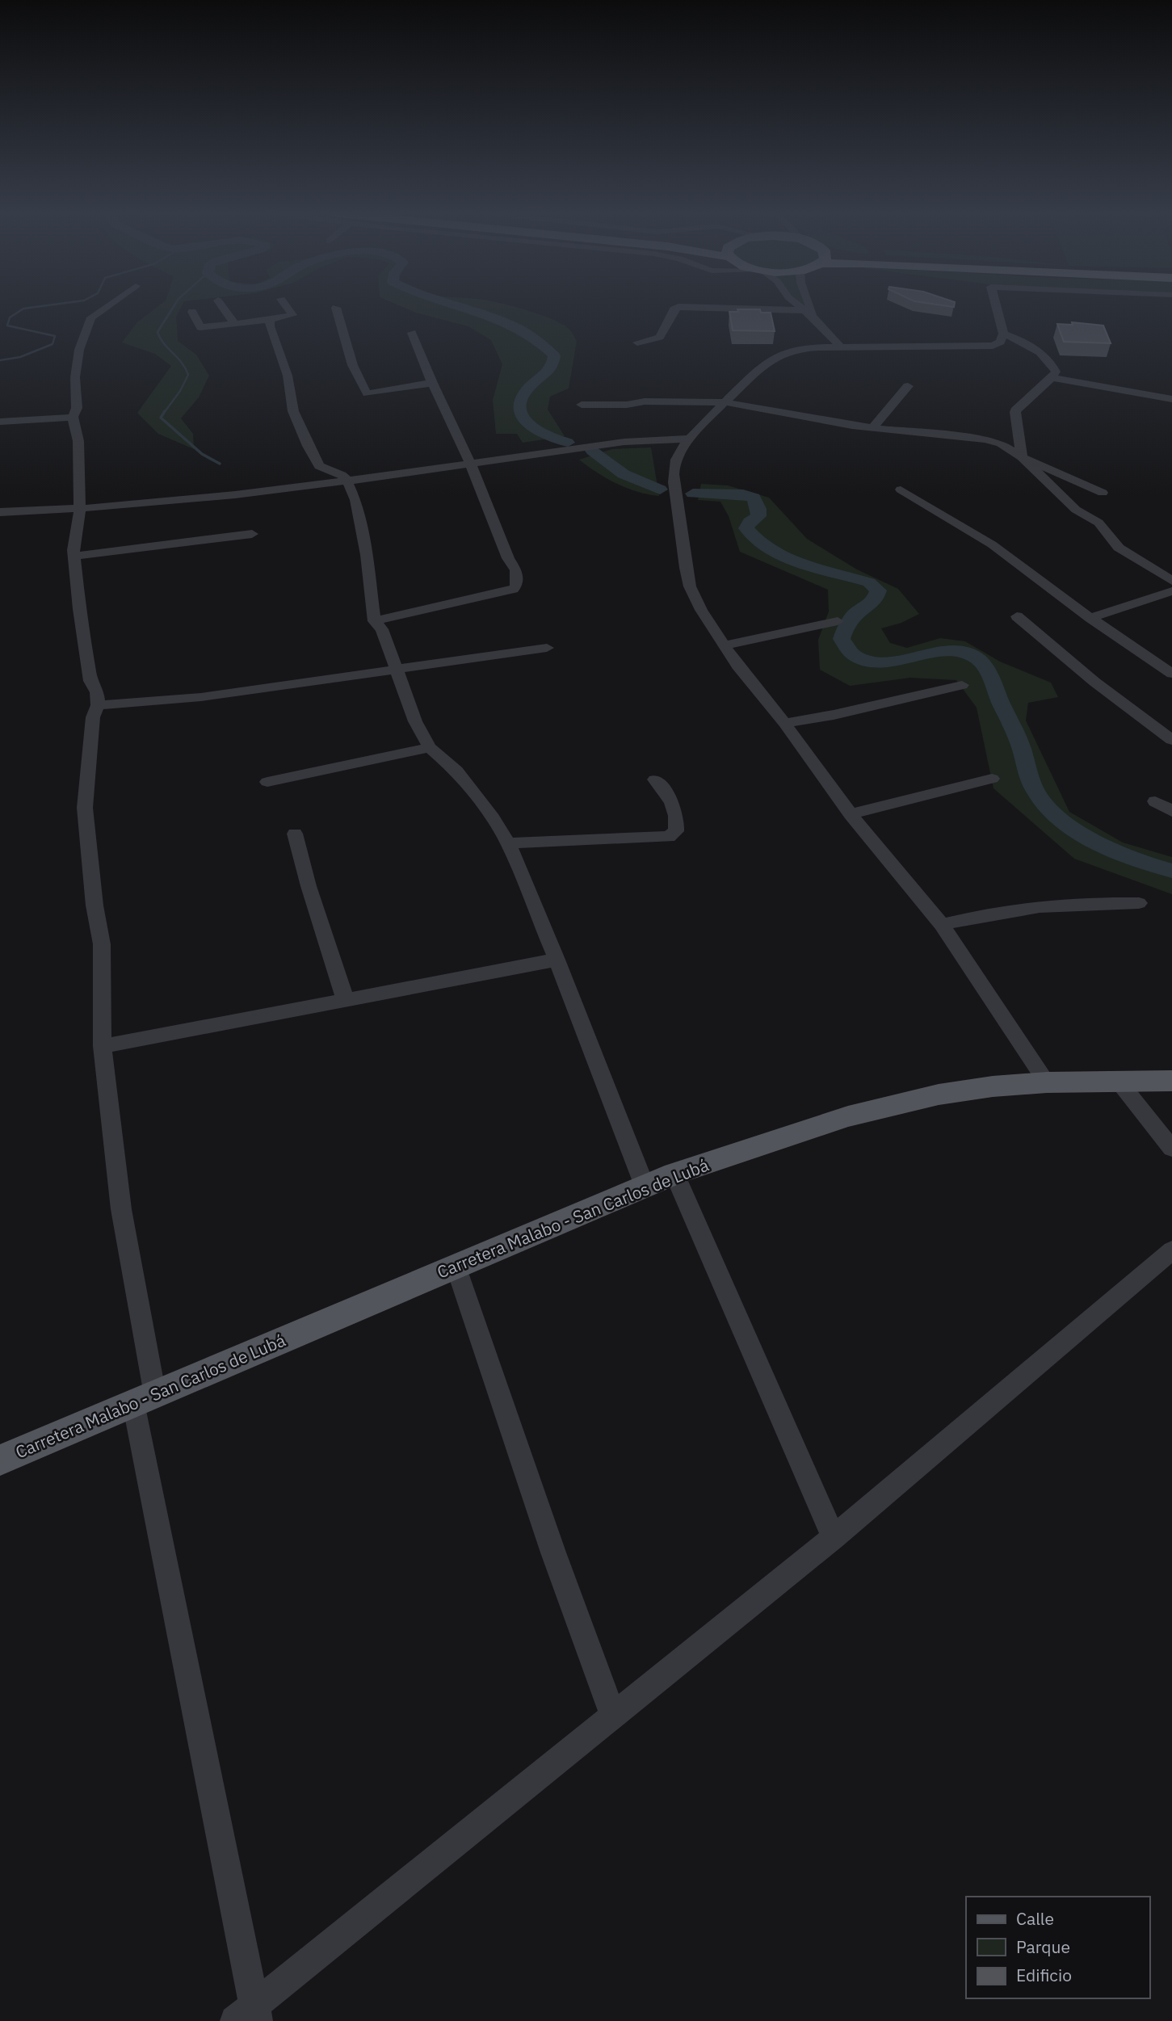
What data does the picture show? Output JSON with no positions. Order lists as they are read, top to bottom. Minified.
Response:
{"streets":{"main road":["Carretera Malabo - San Carlos de Lubá"]},"legend":["Calle","Parque","Edificio"]}
